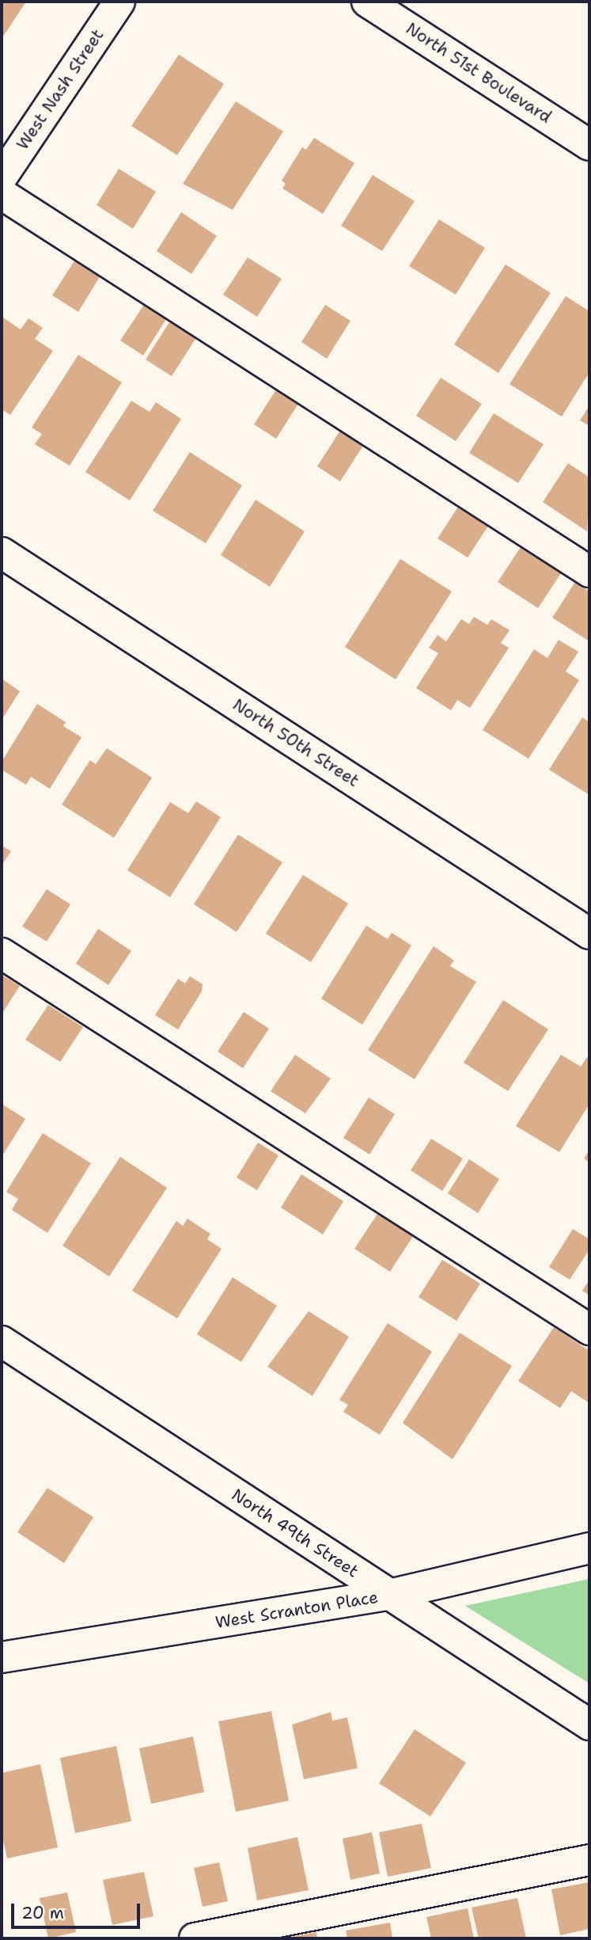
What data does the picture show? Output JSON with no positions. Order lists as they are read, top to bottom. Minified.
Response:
{"streets":{"street":["North 51st Boulevard","West Nash Street","North 50th Street","North 49th Street","West Scranton Place"]},"crossings":[["North 49th Street","West Scranton Place"]],"scale_bar":"20 m"}
